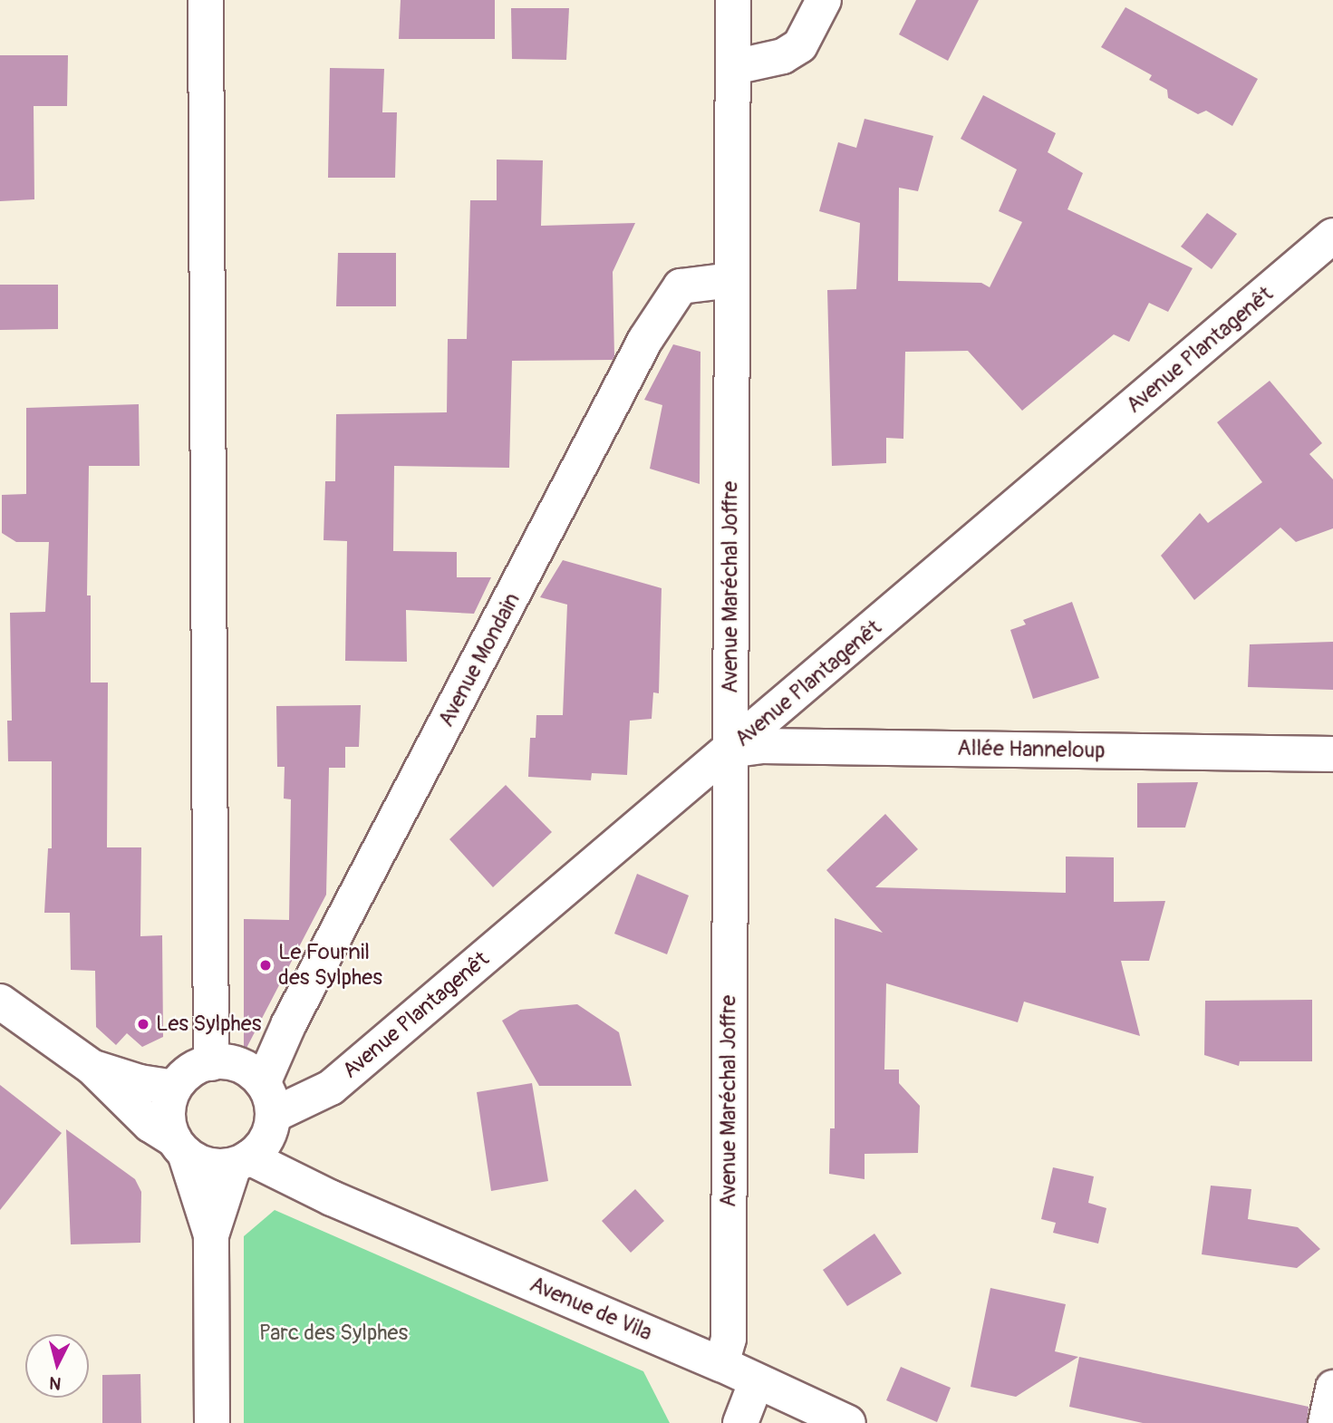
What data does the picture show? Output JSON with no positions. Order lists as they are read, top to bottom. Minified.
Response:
{"streets":{"street":["Avenue Plantagenêt","Avenue Maréchal Joffre","Avenue Mondain","Allée Hanneloup","Avenue de Vila"]},"crossings":[["Avenue Plantagenêt","Avenue Maréchal Joffre"],["Avenue Plantagenêt","Avenue Mondain"],["Avenue Plantagenêt","Allée Hanneloup"],["Avenue Plantagenêt","Avenue de Vila"],["Avenue Maréchal Joffre","Avenue Mondain"],["Avenue Maréchal Joffre","Allée Hanneloup"],["Avenue Maréchal Joffre","Avenue de Vila"],["Avenue Mondain","Avenue de Vila"]],"parks":["Parc des Sylphes"],"places":["Le Fournil des Sylphes","Les Sylphes"],"north":"bottom"}
